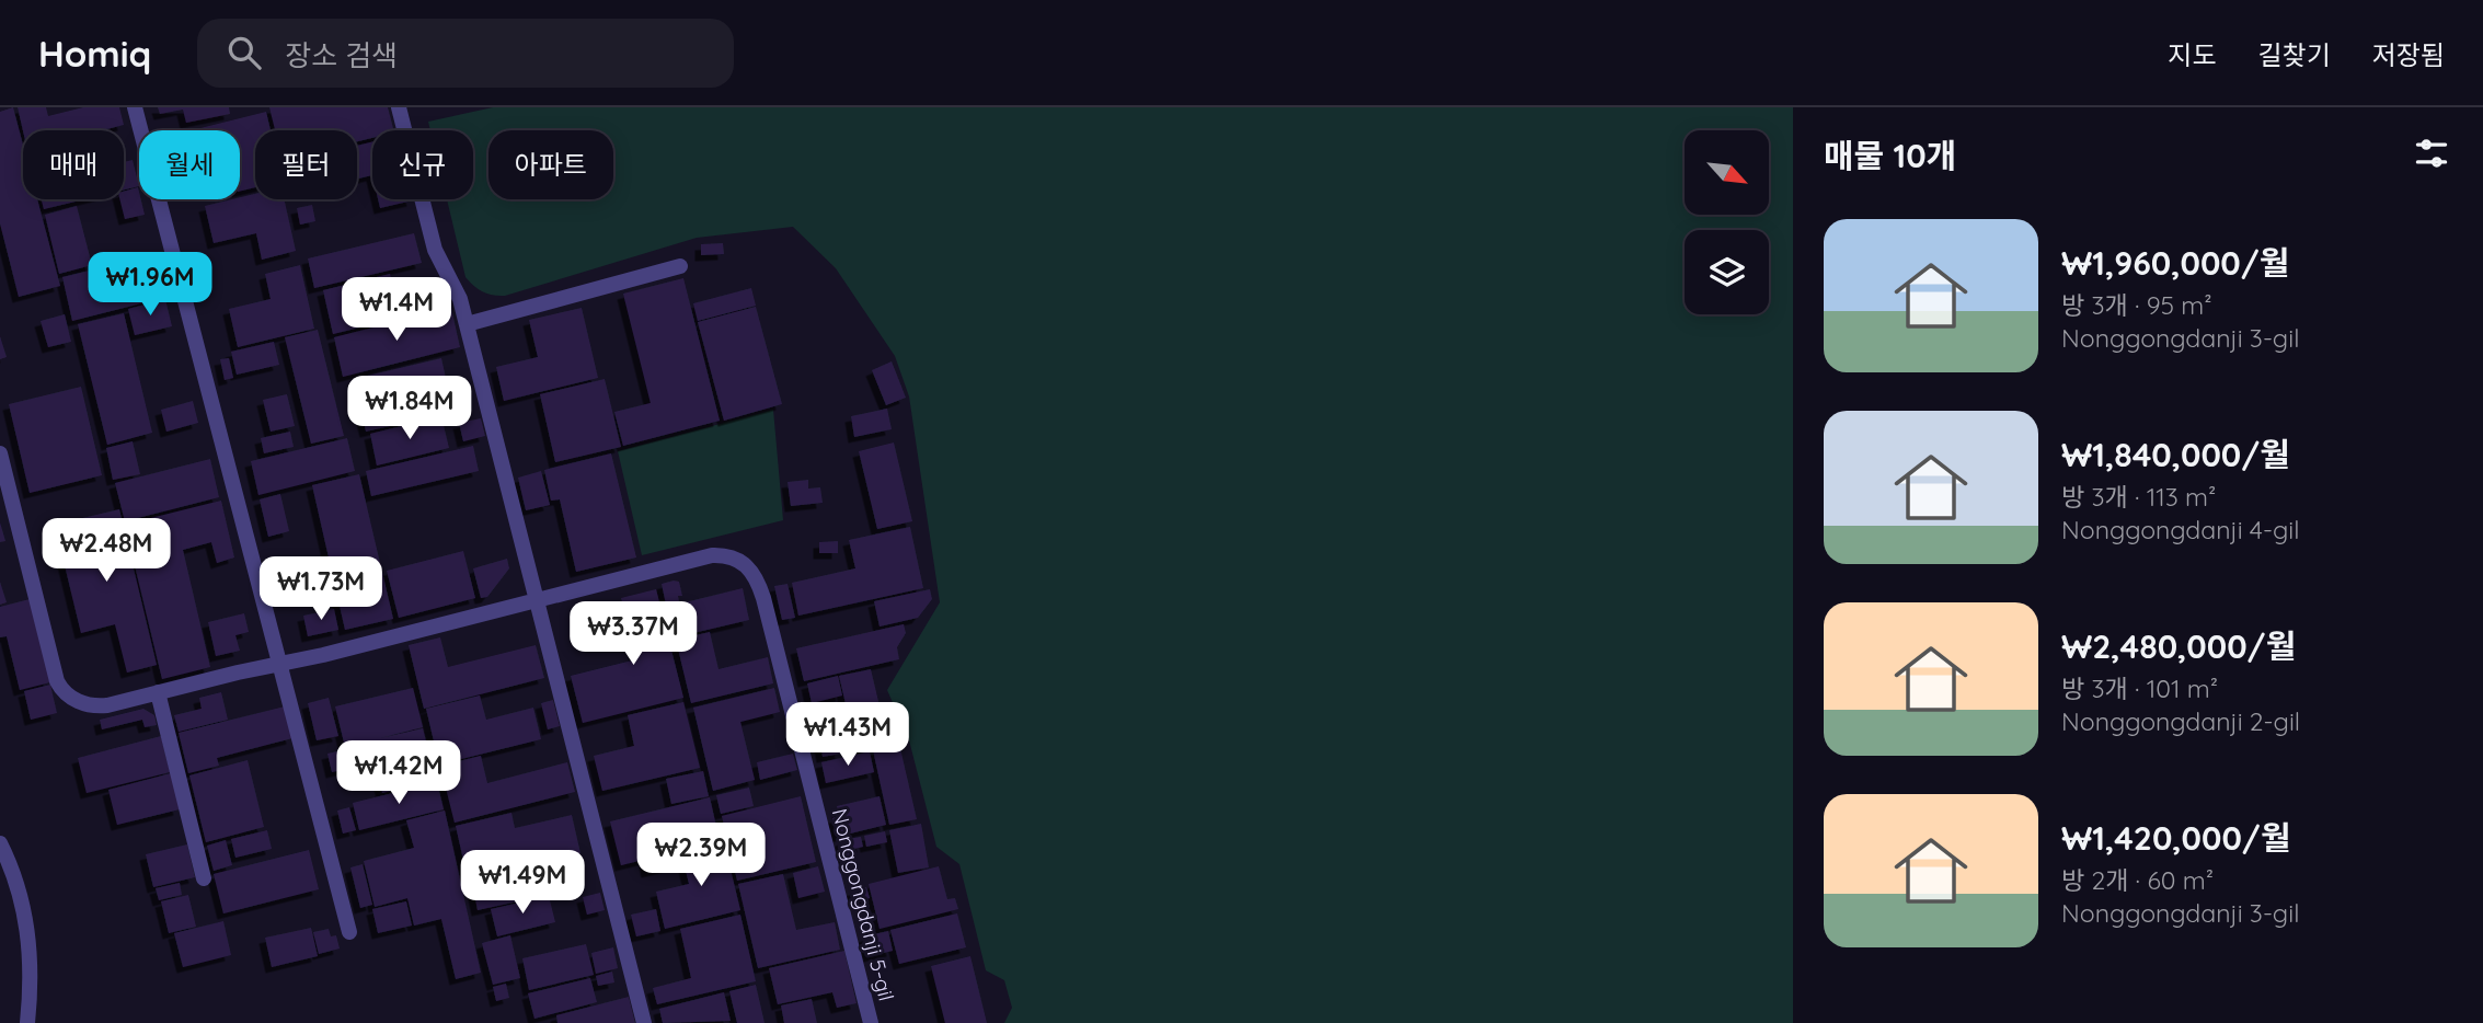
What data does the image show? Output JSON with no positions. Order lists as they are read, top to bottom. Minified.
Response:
{"streets":{"street":["Nonggongdanji 5-gil"]},"north":"bottom right","page":{"header":"Homiq","search":"장소 검색","nav":["지도","길찾기","저장됨"],"heading":"매물 10개","chip":["매매","월세","필터","신규","아파트"],"list":[{"name":"₩1,960,000/월","note":"방 3개 · 95 m² · Nonggongdanji 3-gil"},{"name":"₩1,840,000/월","note":"방 3개 · 113 m² · Nonggongdanji 4-gil"},{"name":"₩2,480,000/월","note":"방 3개 · 101 m² · Nonggongdanji 2-gil"},{"name":"₩1,420,000/월","note":"방 2개 · 60 m² · Nonggongdanji 3-gil"}],"price":["₩1.96M","₩1.4M","₩1.84M","₩2.48M","₩1.73M","₩3.37M","₩1.43M","₩1.42M","₩2.39M","₩1.49M"]}}
